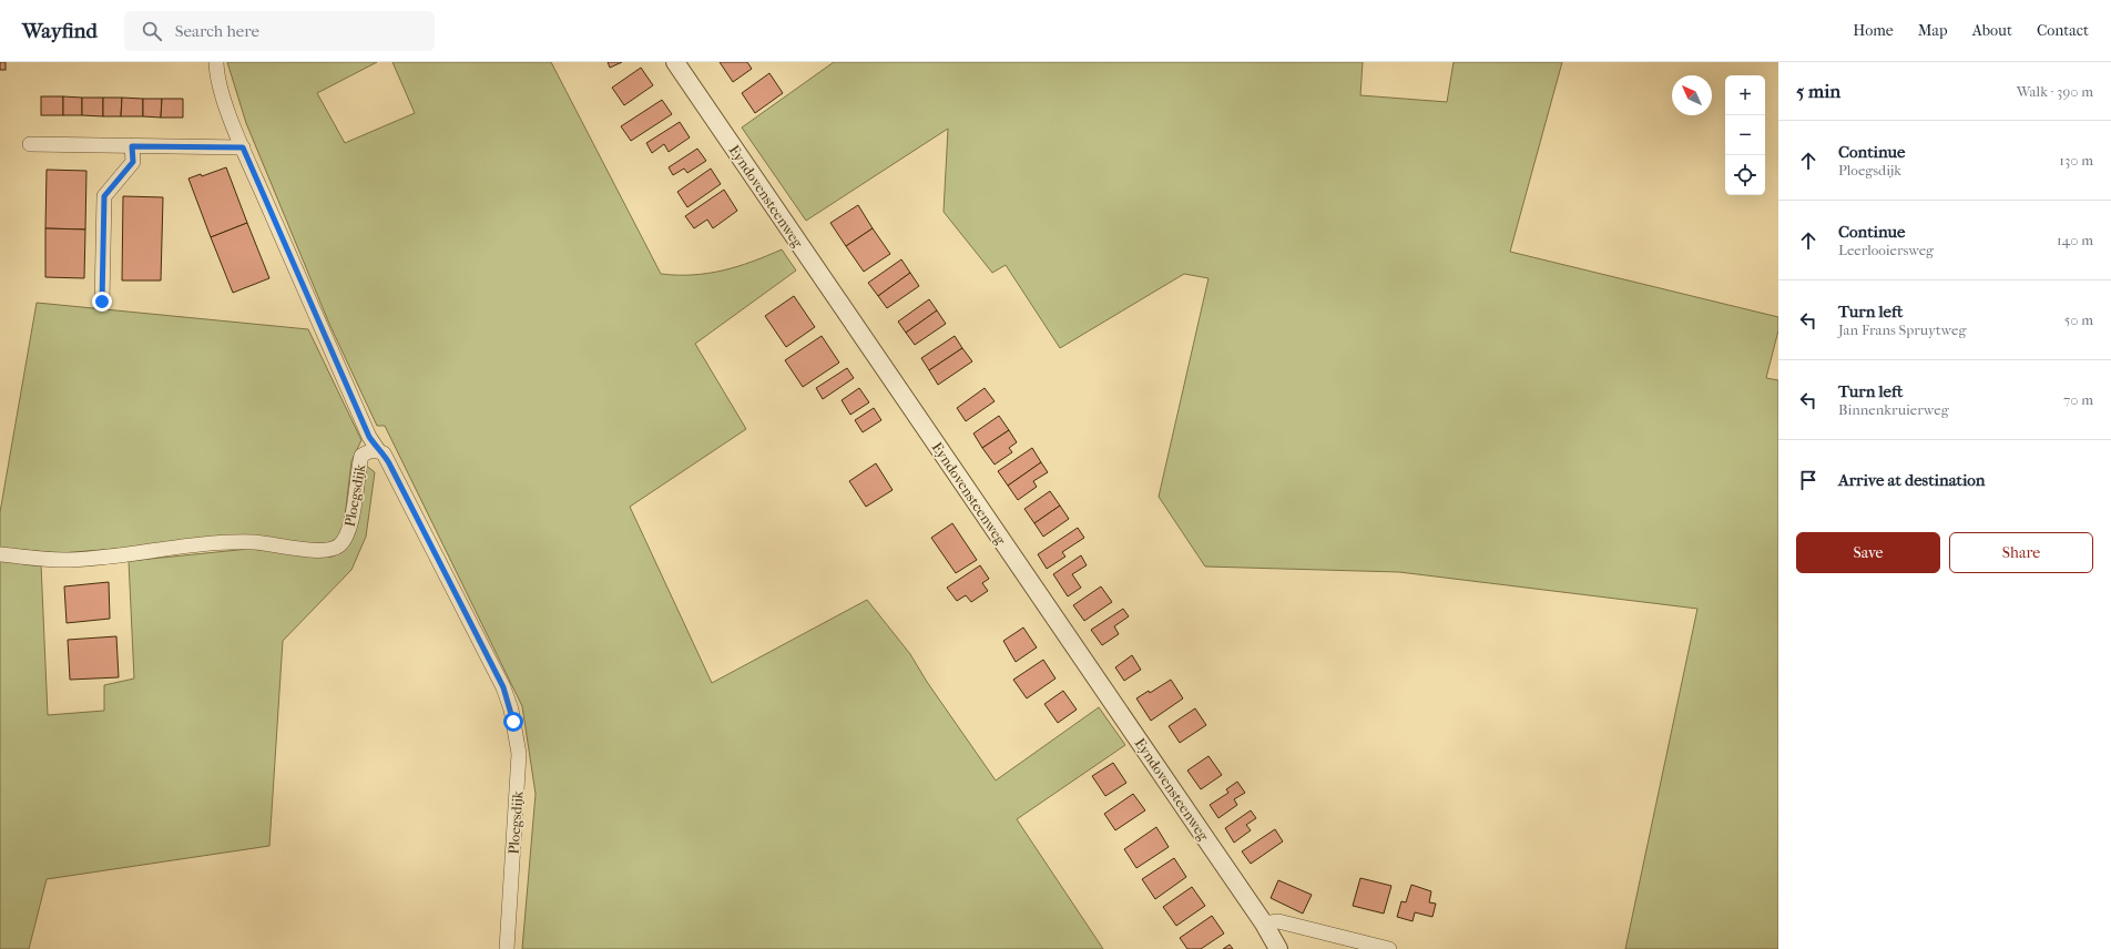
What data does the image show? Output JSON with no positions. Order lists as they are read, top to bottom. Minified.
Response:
{"streets":{"street":["Eyndovensteenweg","Ploegsdijk"]},"north":"top left","page":{"header":"Wayfind","search":"Search here","nav":["Home","Map","About","Contact"],"heading":["5 min","Walk · 390 m"],"map_buttons":["+","−"],"list":[["Continue","Ploegsdijk","130 m"],["Continue","Leerlooiersweg","140 m"],["Turn left","Jan Frans Spruytweg","50 m"],["Turn left","Binnenkruierweg","70 m"],"Arrive at destination"],"buttons":["Save","Share"]}}
